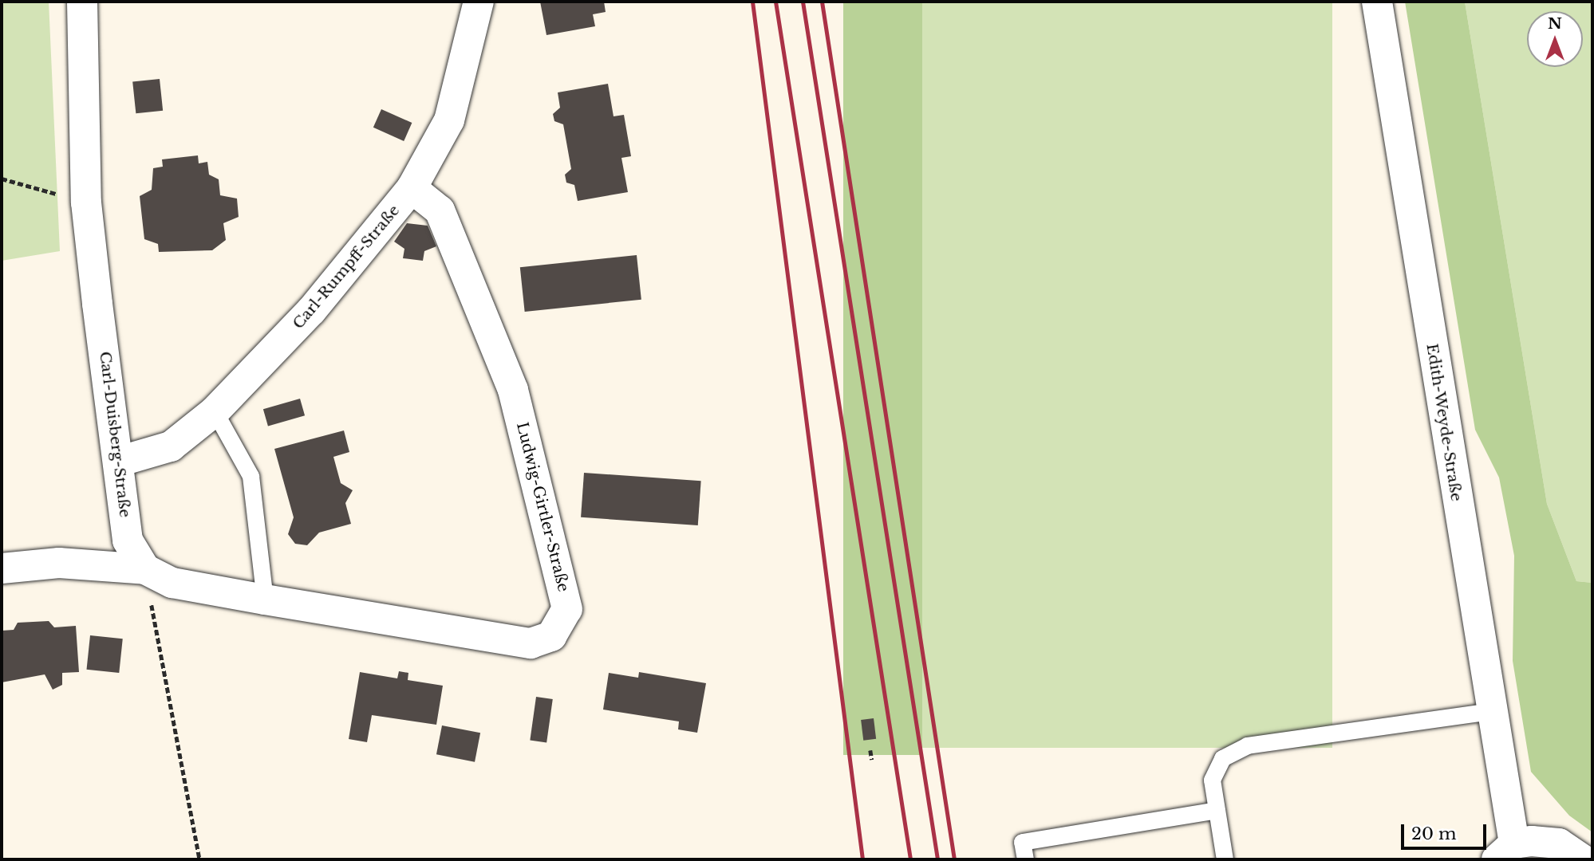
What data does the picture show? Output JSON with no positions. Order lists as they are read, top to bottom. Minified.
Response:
{"streets":{"street":["Carl-Rumpff-Straße","Edith-Weyde-Straße","Carl-Duisberg-Straße","Ludwig-Girtler-Straße"]},"crossings":[["Carl-Rumpff-Straße","Carl-Duisberg-Straße"],["Carl-Rumpff-Straße","Ludwig-Girtler-Straße"],["Carl-Duisberg-Straße","Ludwig-Girtler-Straße"]],"scale_bar":"20 m","north":"top"}
